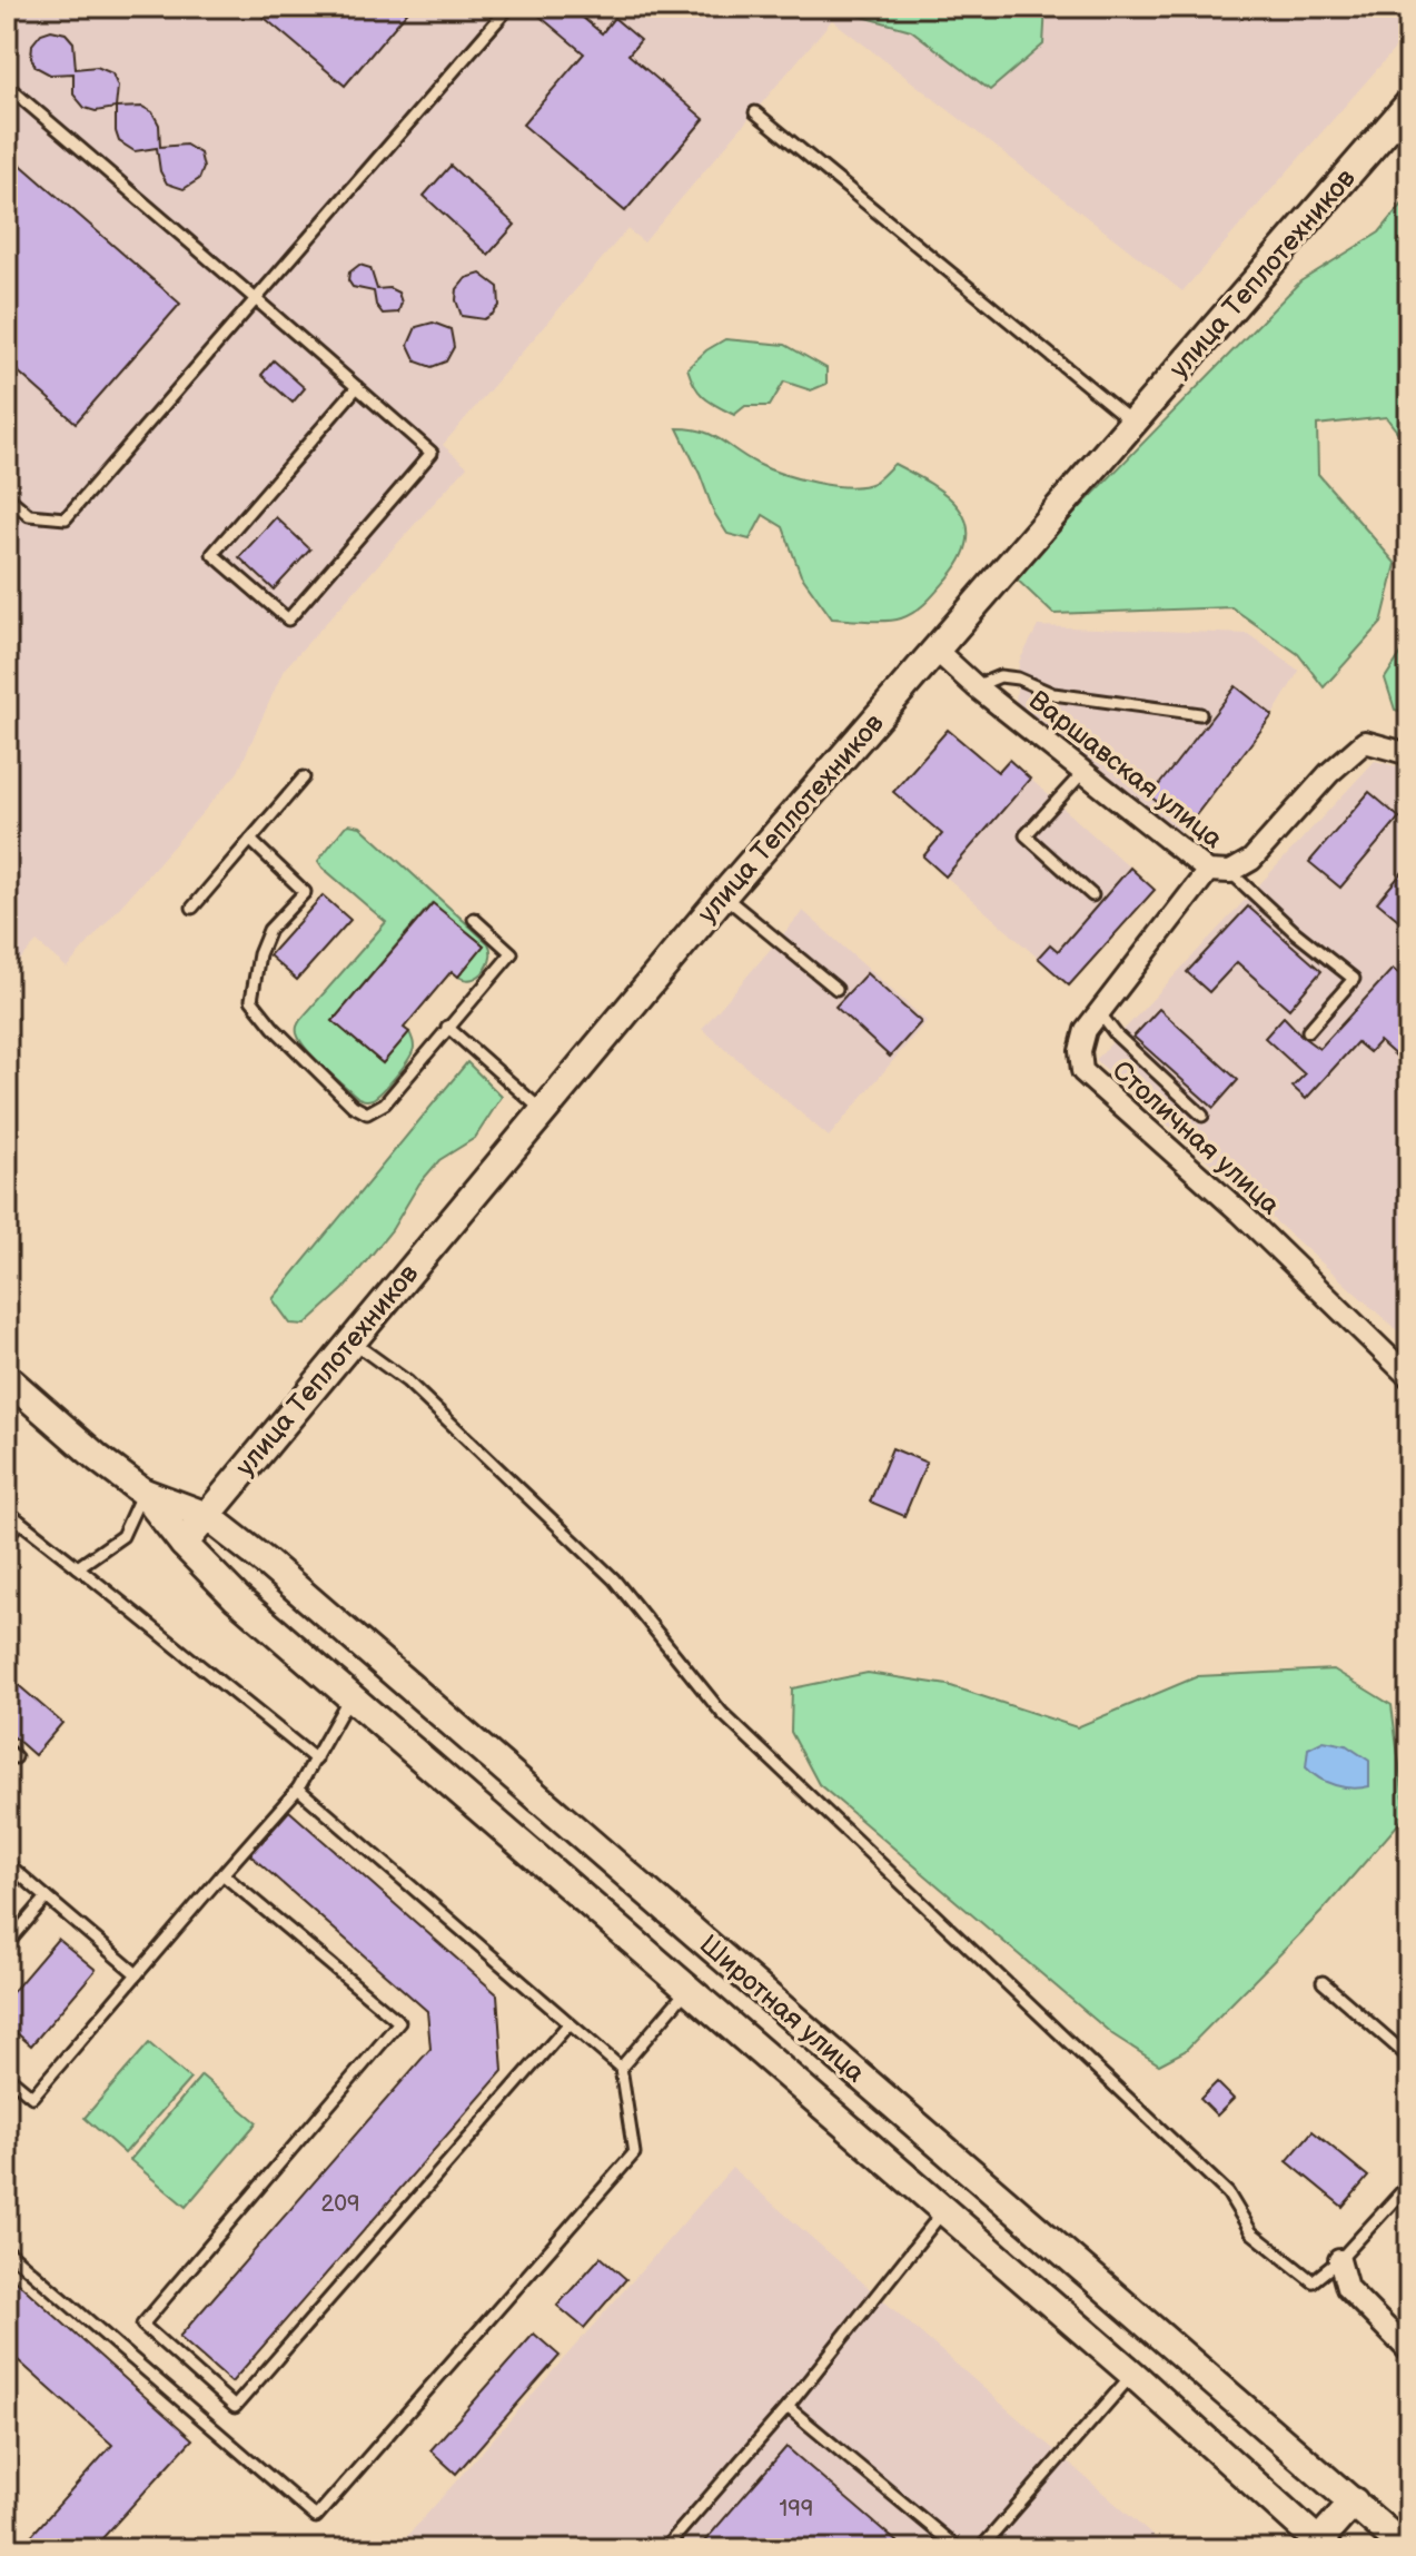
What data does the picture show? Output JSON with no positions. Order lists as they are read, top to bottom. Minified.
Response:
{"streets":{"main road":["улица Теплотехников","Широтная улица"],"street":["Варшавская улица","Столичная улица"]},"crossings":[["улица Теплотехников","Варшавская улица"],["улица Теплотехников","Широтная улица"],["Варшавская улица","Столичная улица"]],"house_numbers":["209","199"]}
